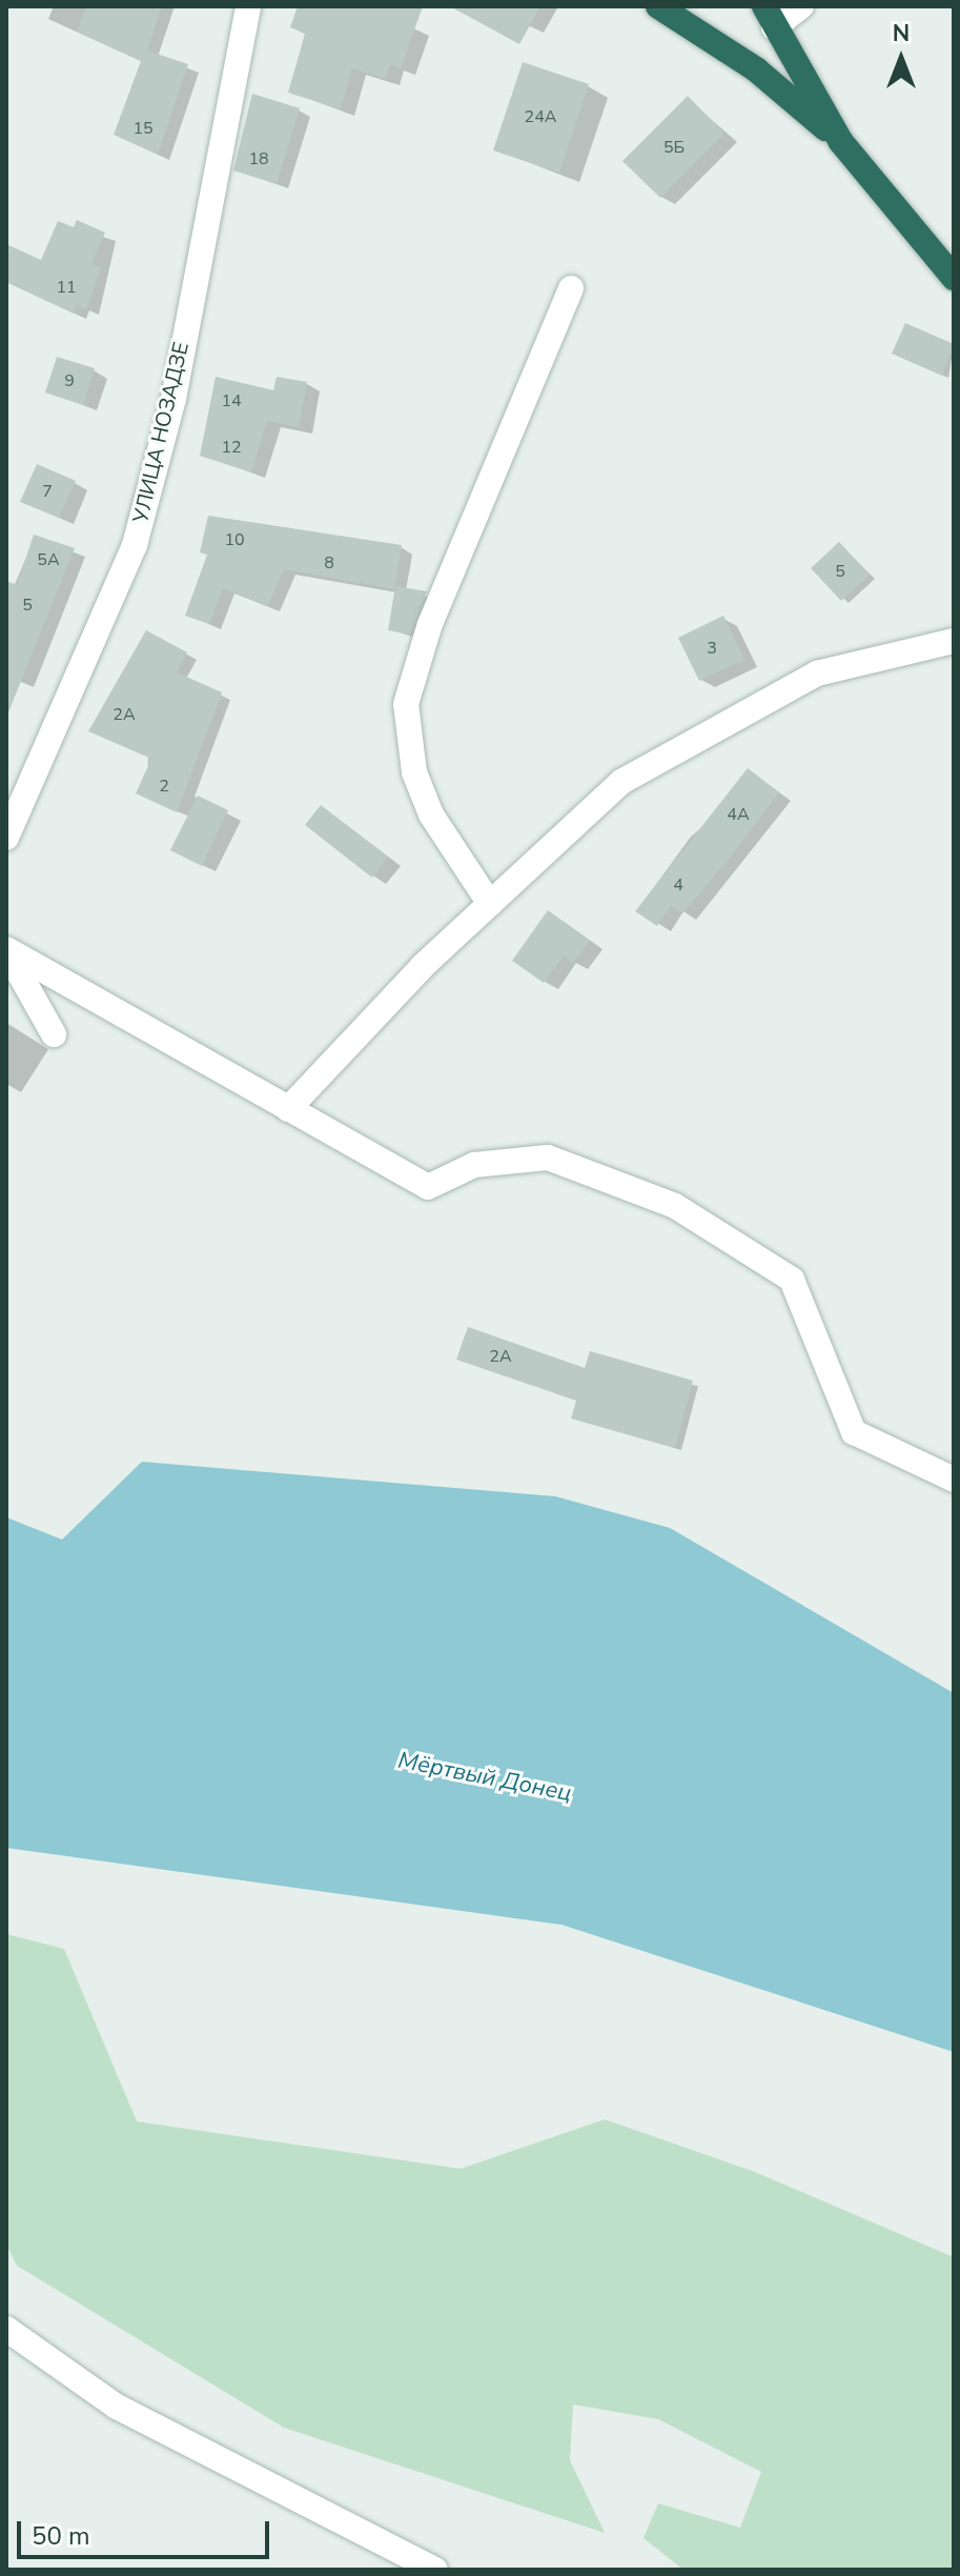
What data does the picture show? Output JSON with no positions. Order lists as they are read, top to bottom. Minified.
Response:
{"streets":{"street":["УЛИЦА НОЗАДЗЕ"]},"water":["Мёртвый Донец"],"house_numbers":["24А","15","5Б","18","11","9","14","12","7","10","5А","8","5","5","3","2А","2","4А","4","2А"],"scale_bar":"50 m","north":"top"}
